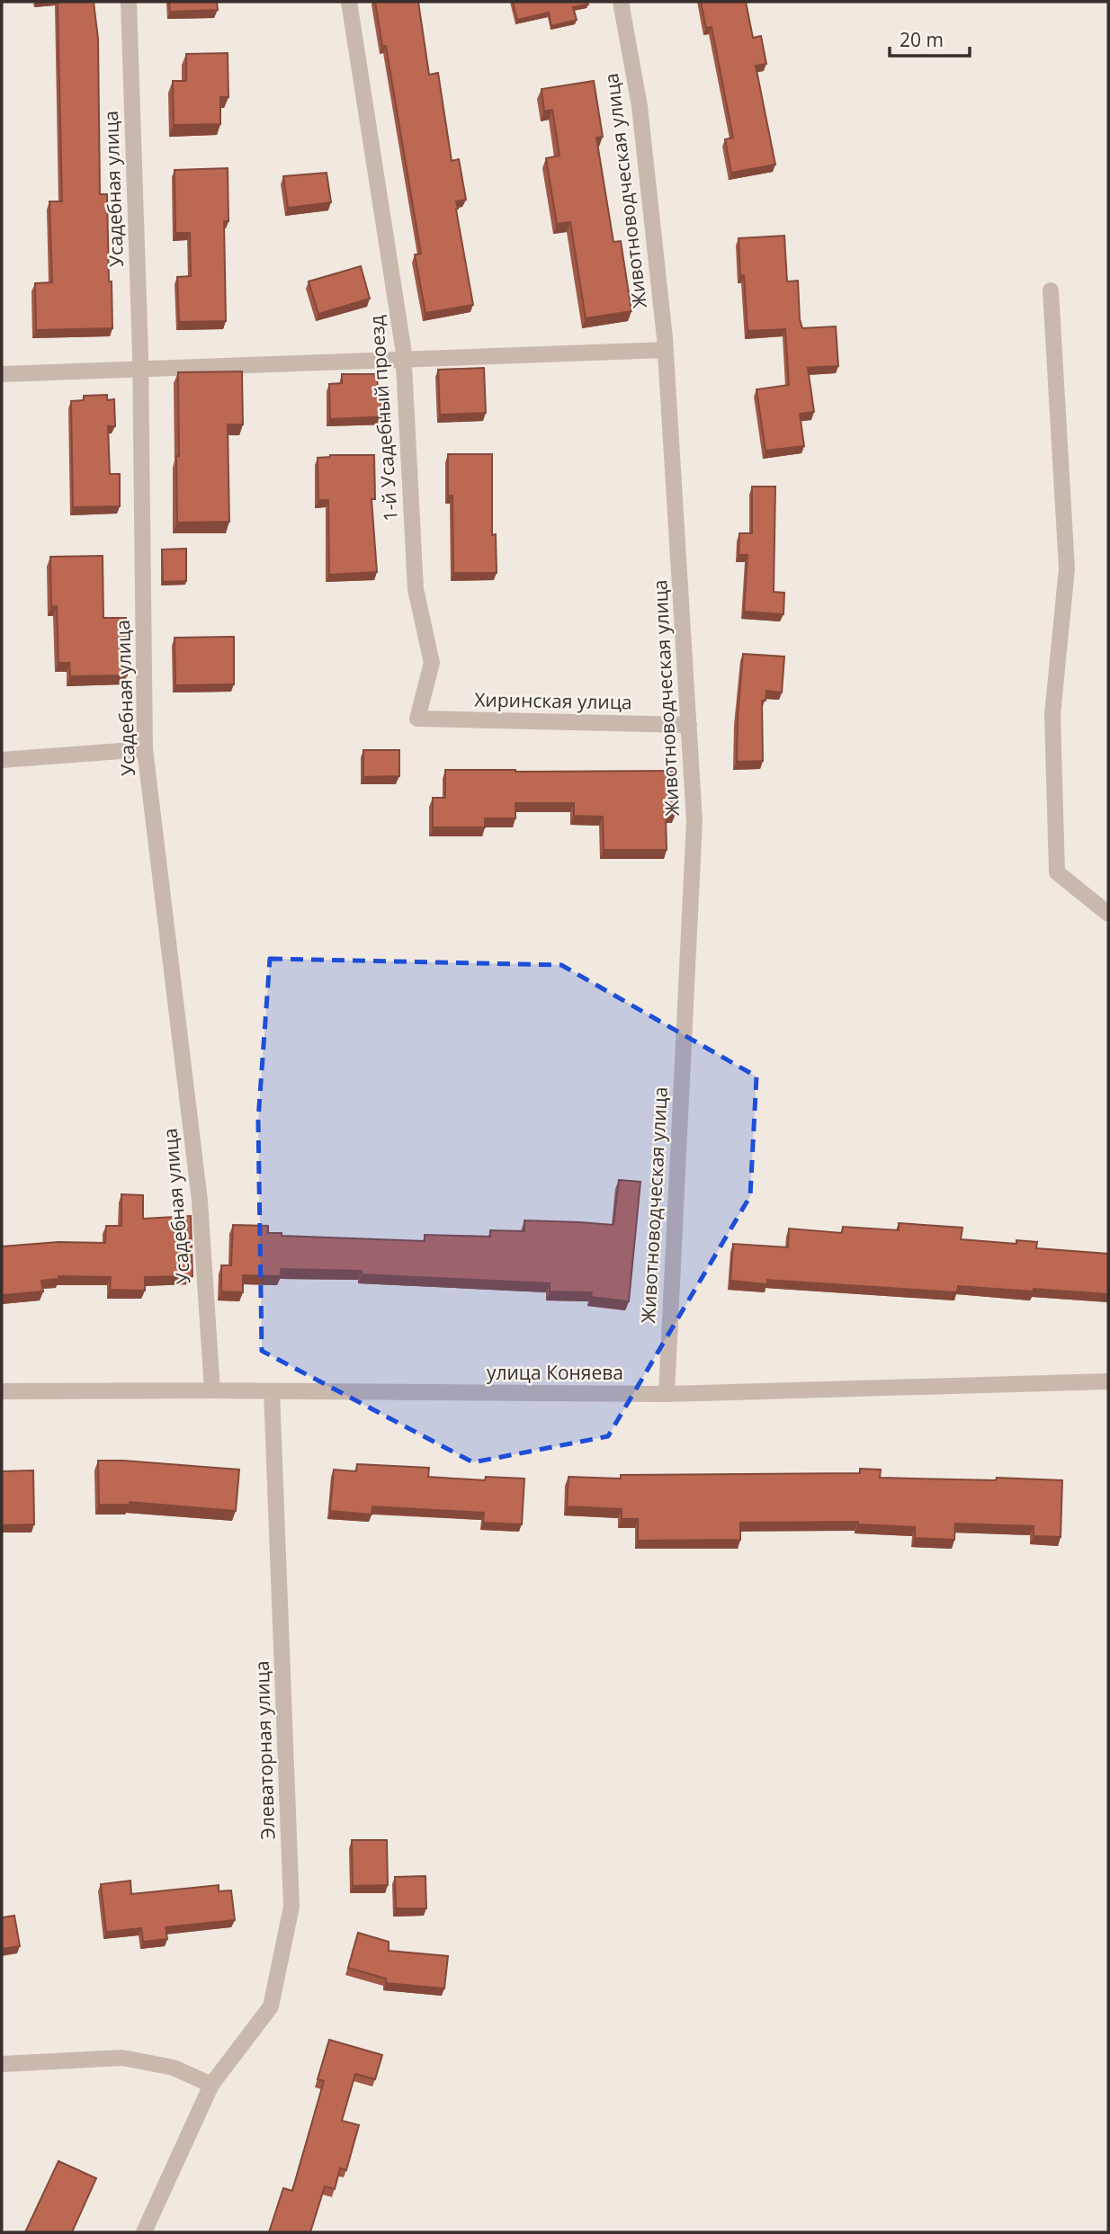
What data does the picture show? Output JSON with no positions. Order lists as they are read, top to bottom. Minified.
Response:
{"streets":{"street":["Усадебная улица","Животноводческая улица","1-й Усадебный проезд","Хиринская улица","улица Коняева","Элеваторная улица"]},"crossings":[["Усадебная улица","улица Коняева"],["Животноводческая улица","Хиринская улица"],["Животноводческая улица","улица Коняева"],["1-й Усадебный проезд","Хиринская улица"],["улица Коняева","Элеваторная улица"]],"scale_bar":"20 m"}
